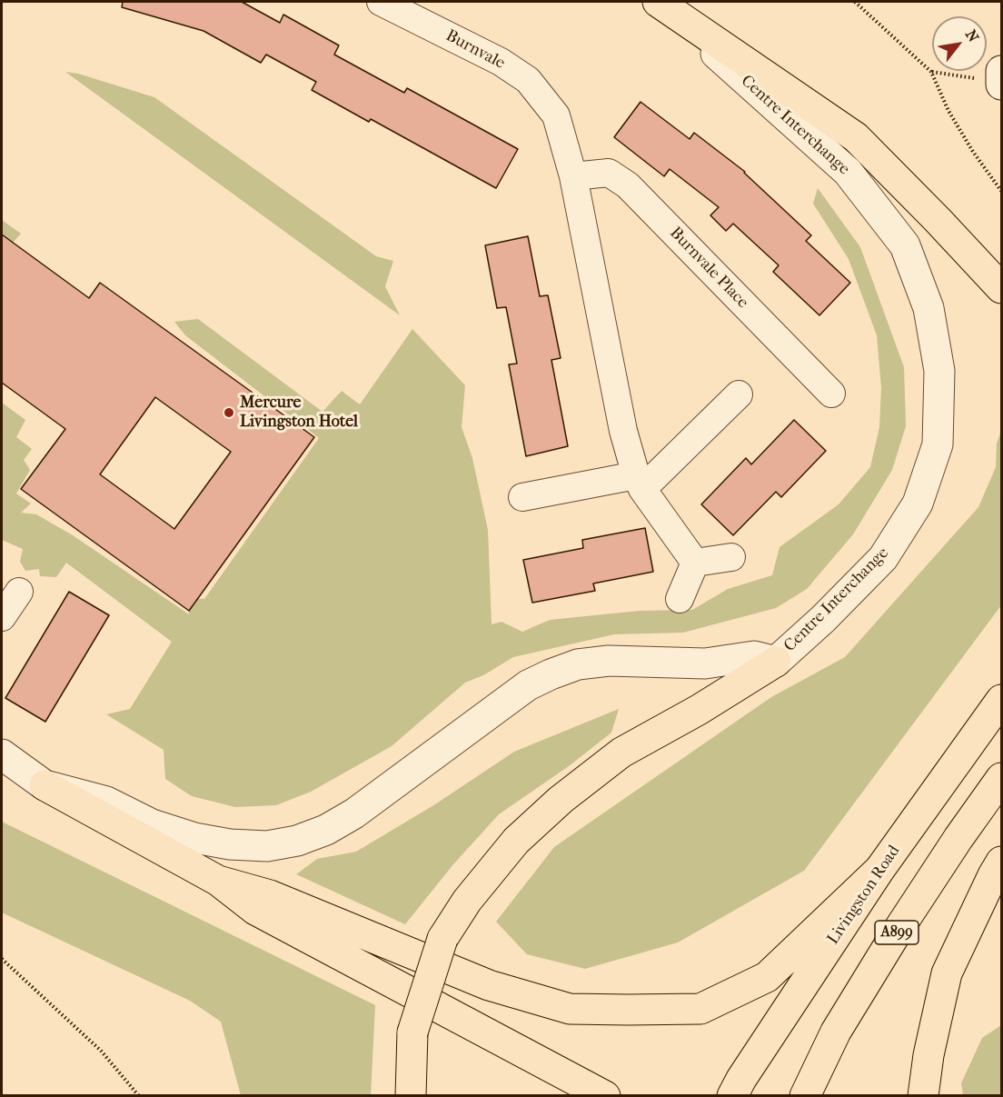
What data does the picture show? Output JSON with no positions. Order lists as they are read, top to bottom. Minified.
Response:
{"streets":{"main road":["Livingston Road","A899"],"street":["Burnvale","Centre Interchange","Burnvale Place"]},"crossings":[["Burnvale","Burnvale Place"]],"places":["Mercure Livingston Hotel"],"north":"top right"}
